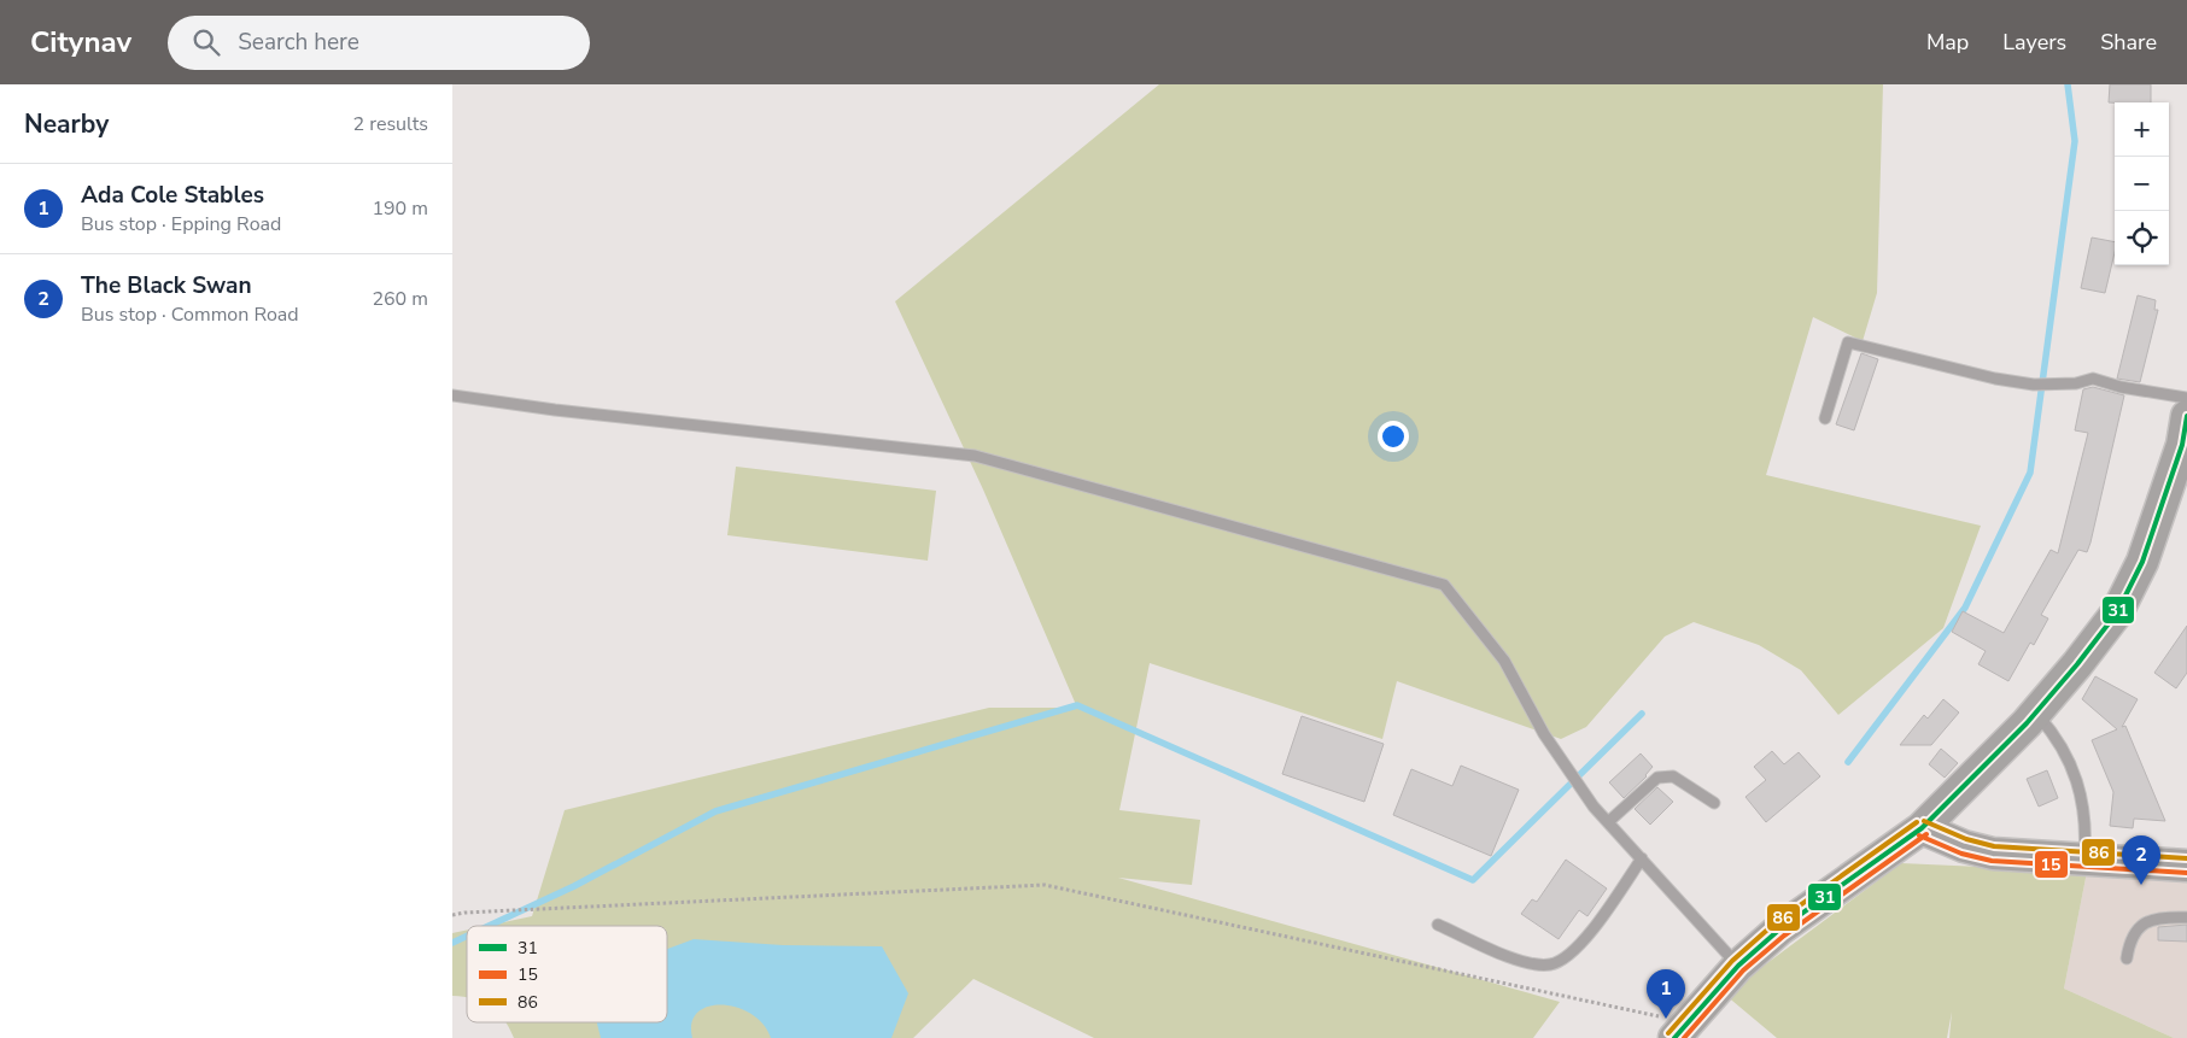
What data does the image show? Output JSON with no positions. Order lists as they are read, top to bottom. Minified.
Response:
{"lines":["transit line 31","transit line 86","transit line 15"],"legend":["31","15","86"],"page":{"header":"Citynav","search":"Search here","nav":["Map","Layers","Share"],"heading":["Nearby","2 results"],"map_buttons":["+","−"],"list":[{"mark":"1","name":"Ada Cole Stables","note":"Bus stop · Epping Road","value":"190 m"},{"mark":"2","name":"The Black Swan","note":"Bus stop · Common Road","value":"260 m"}],"pins":["2","1"]}}
